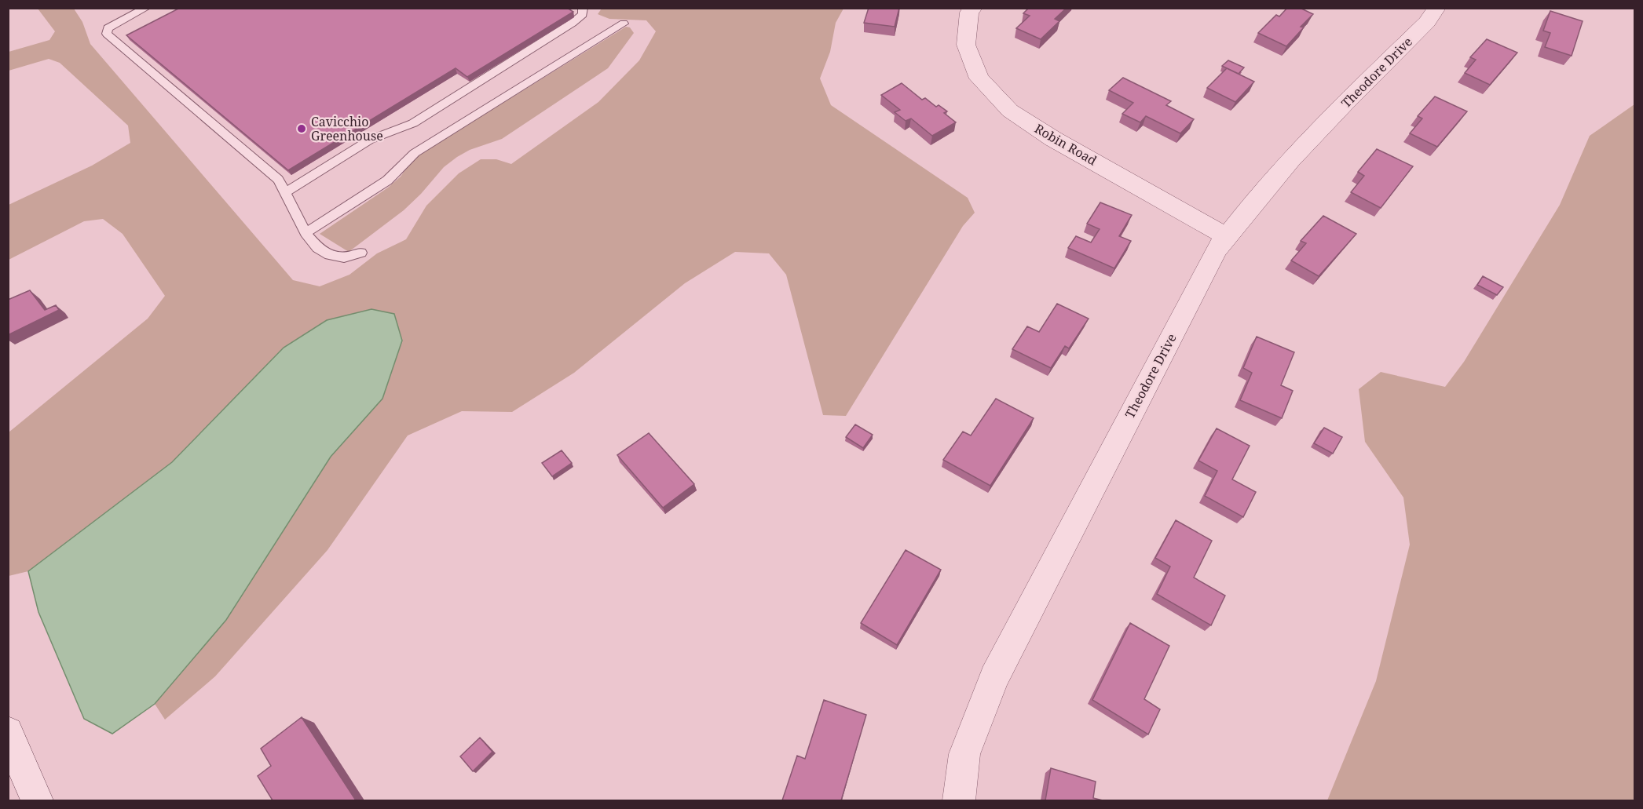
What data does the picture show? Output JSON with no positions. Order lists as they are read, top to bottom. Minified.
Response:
{"streets":{"street":["Theodore Drive","Robin Road"]},"crossings":[["Theodore Drive","Robin Road"]],"places":["Cavicchio Greenhouse"]}
